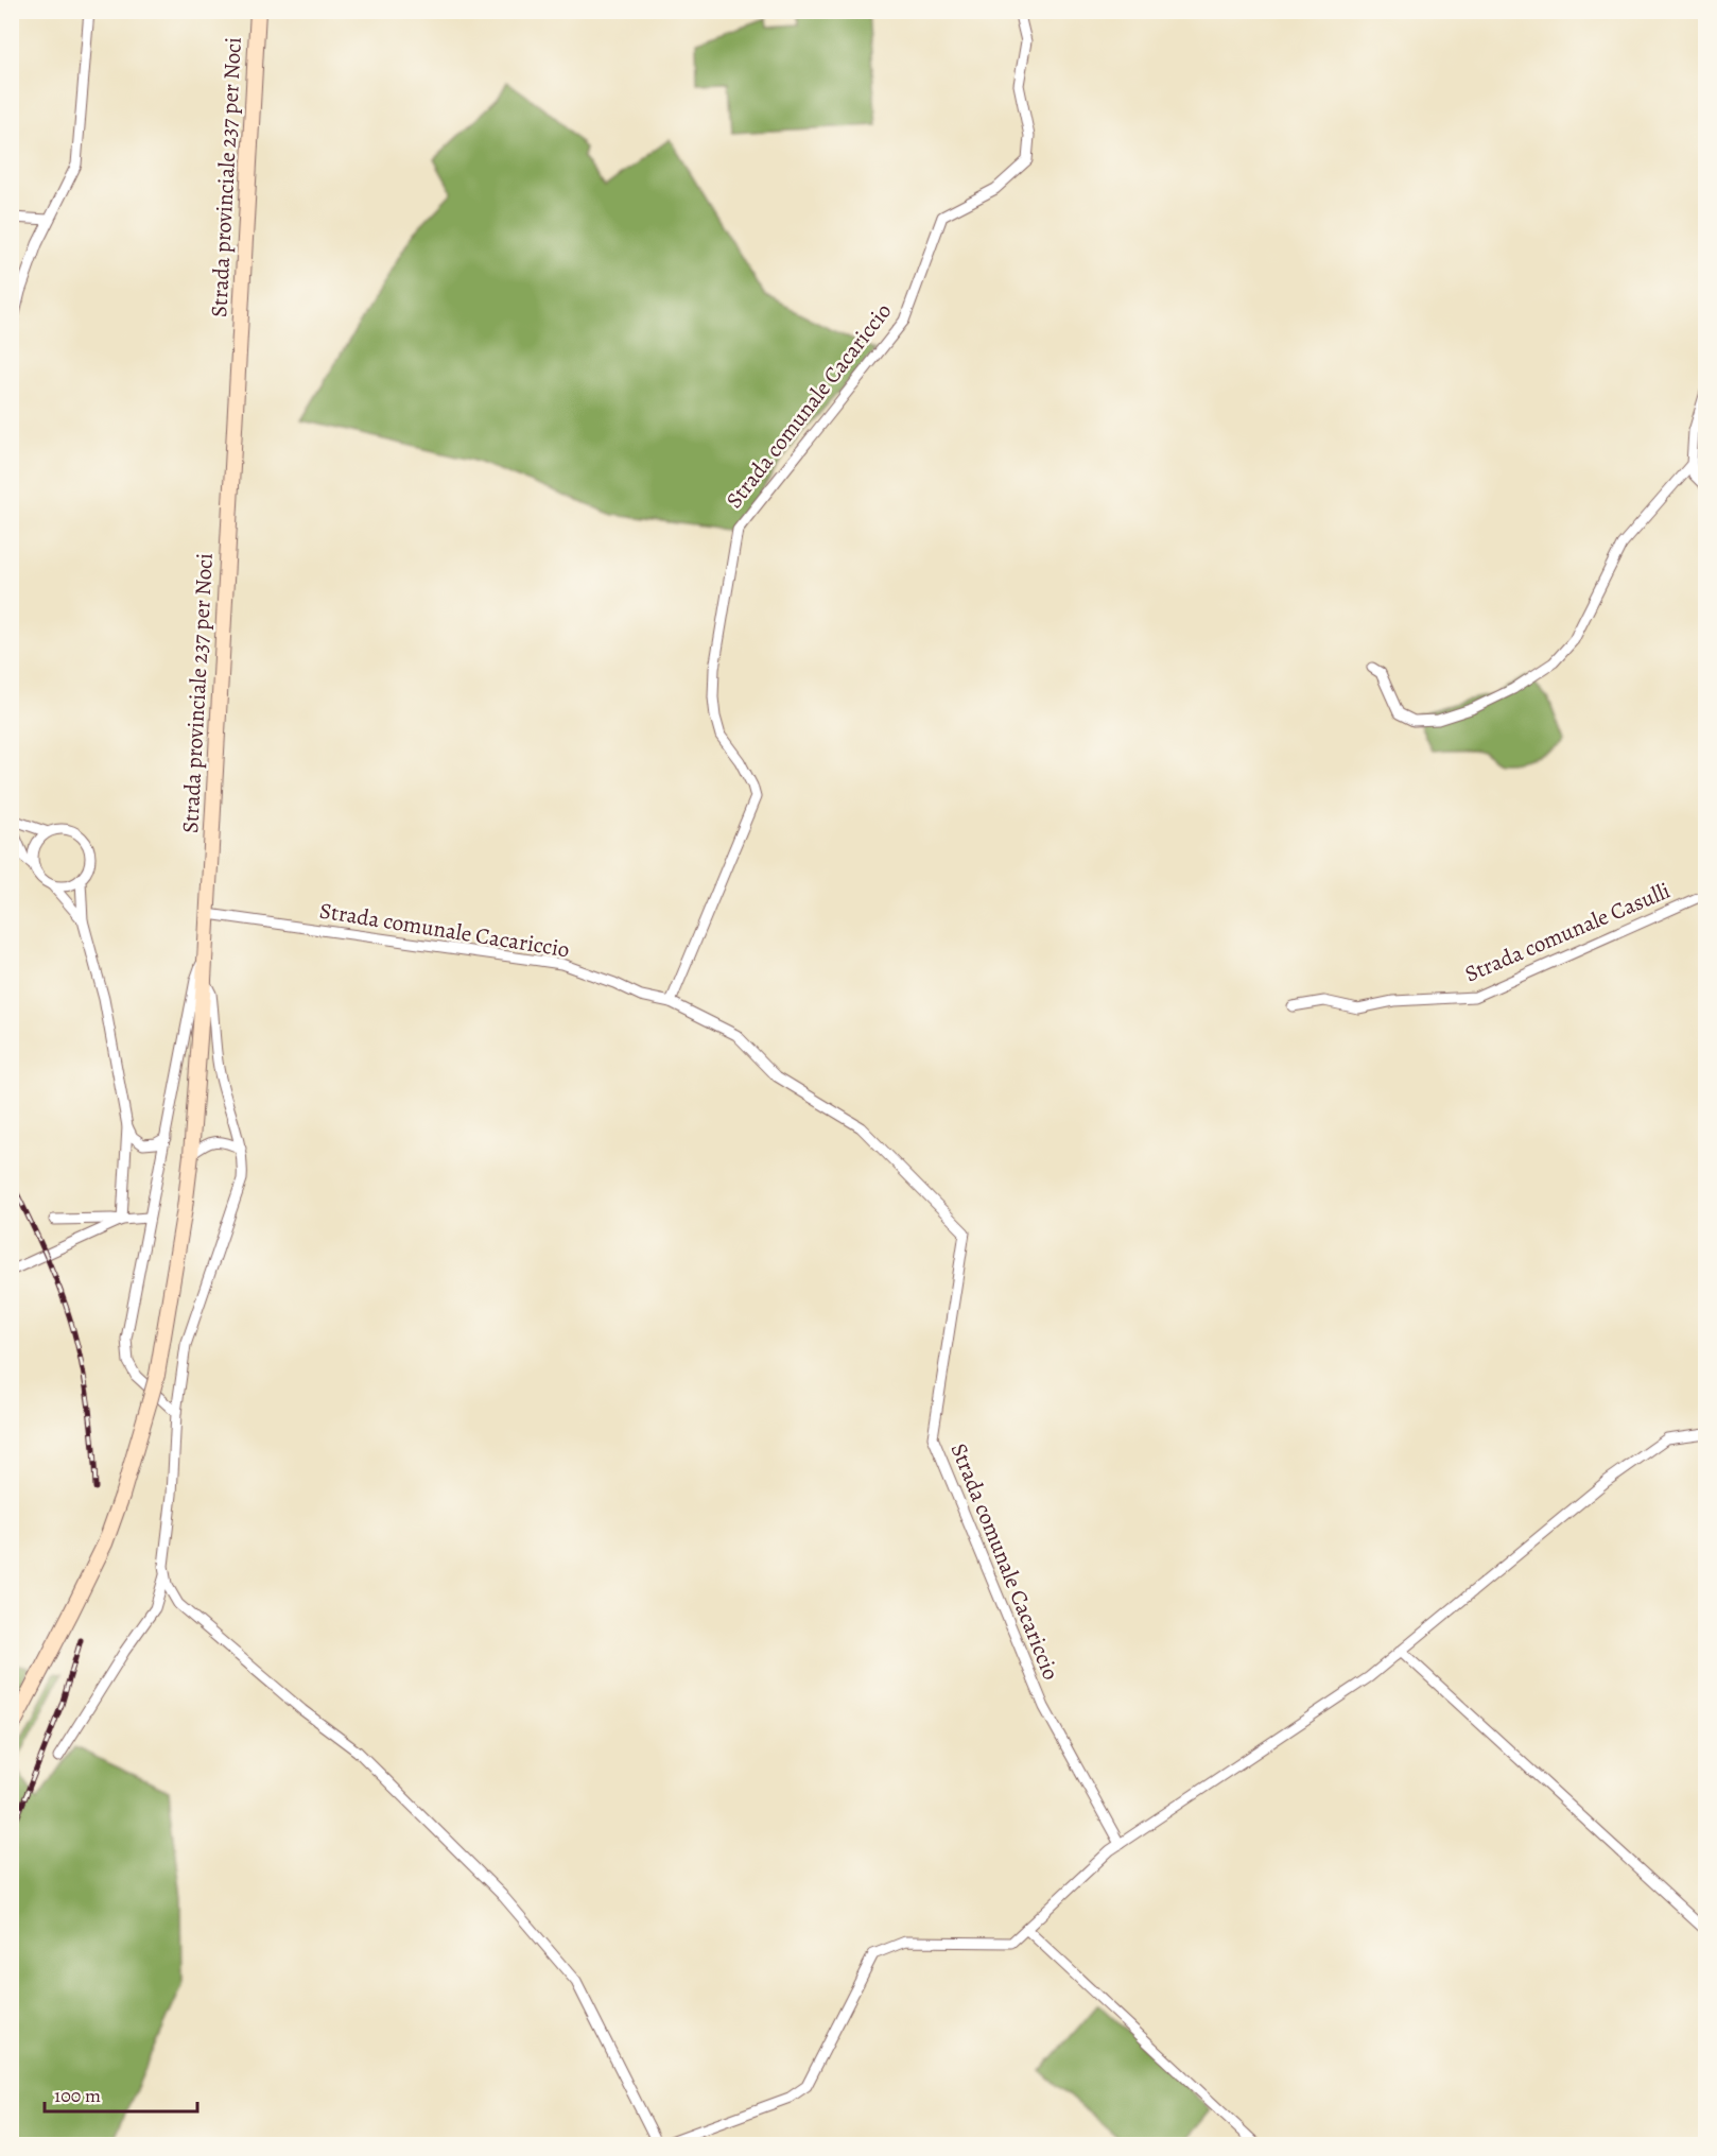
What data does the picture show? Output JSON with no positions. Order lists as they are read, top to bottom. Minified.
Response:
{"streets":{"main road":["Strada provinciale 237 per Noci"],"street":["Strada comunale Cacariccio","Strada comunale Casulli"]},"crossings":[["Strada provinciale 237 per Noci","Strada comunale Cacariccio"]],"scale_bar":"100 m"}
